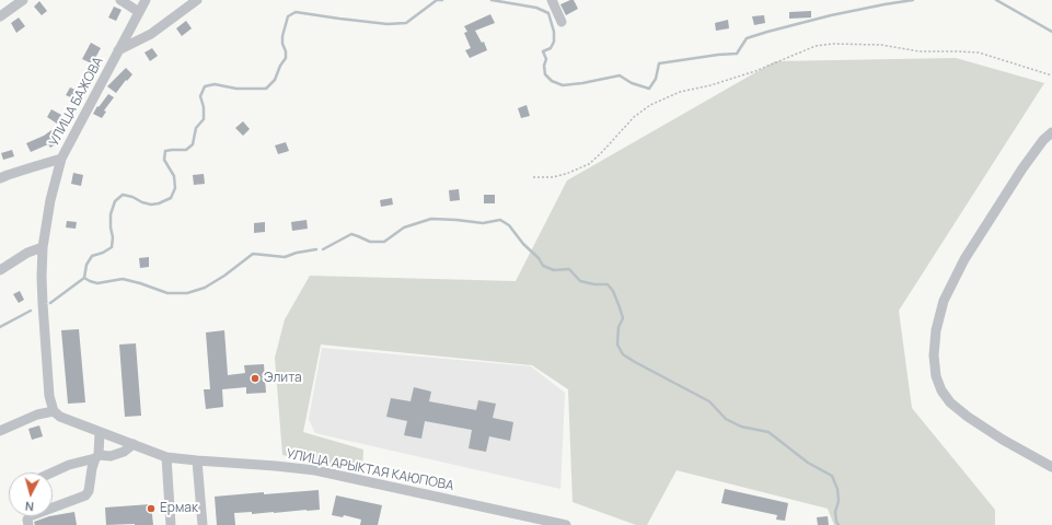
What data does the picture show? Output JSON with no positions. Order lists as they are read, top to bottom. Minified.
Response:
{"streets":{"street":["УЛИЦА БАЖОВА","УЛИЦА АРЫКТАЯ КАЮПОВА"]},"places":["Элита","Ермак"],"north":"bottom"}
